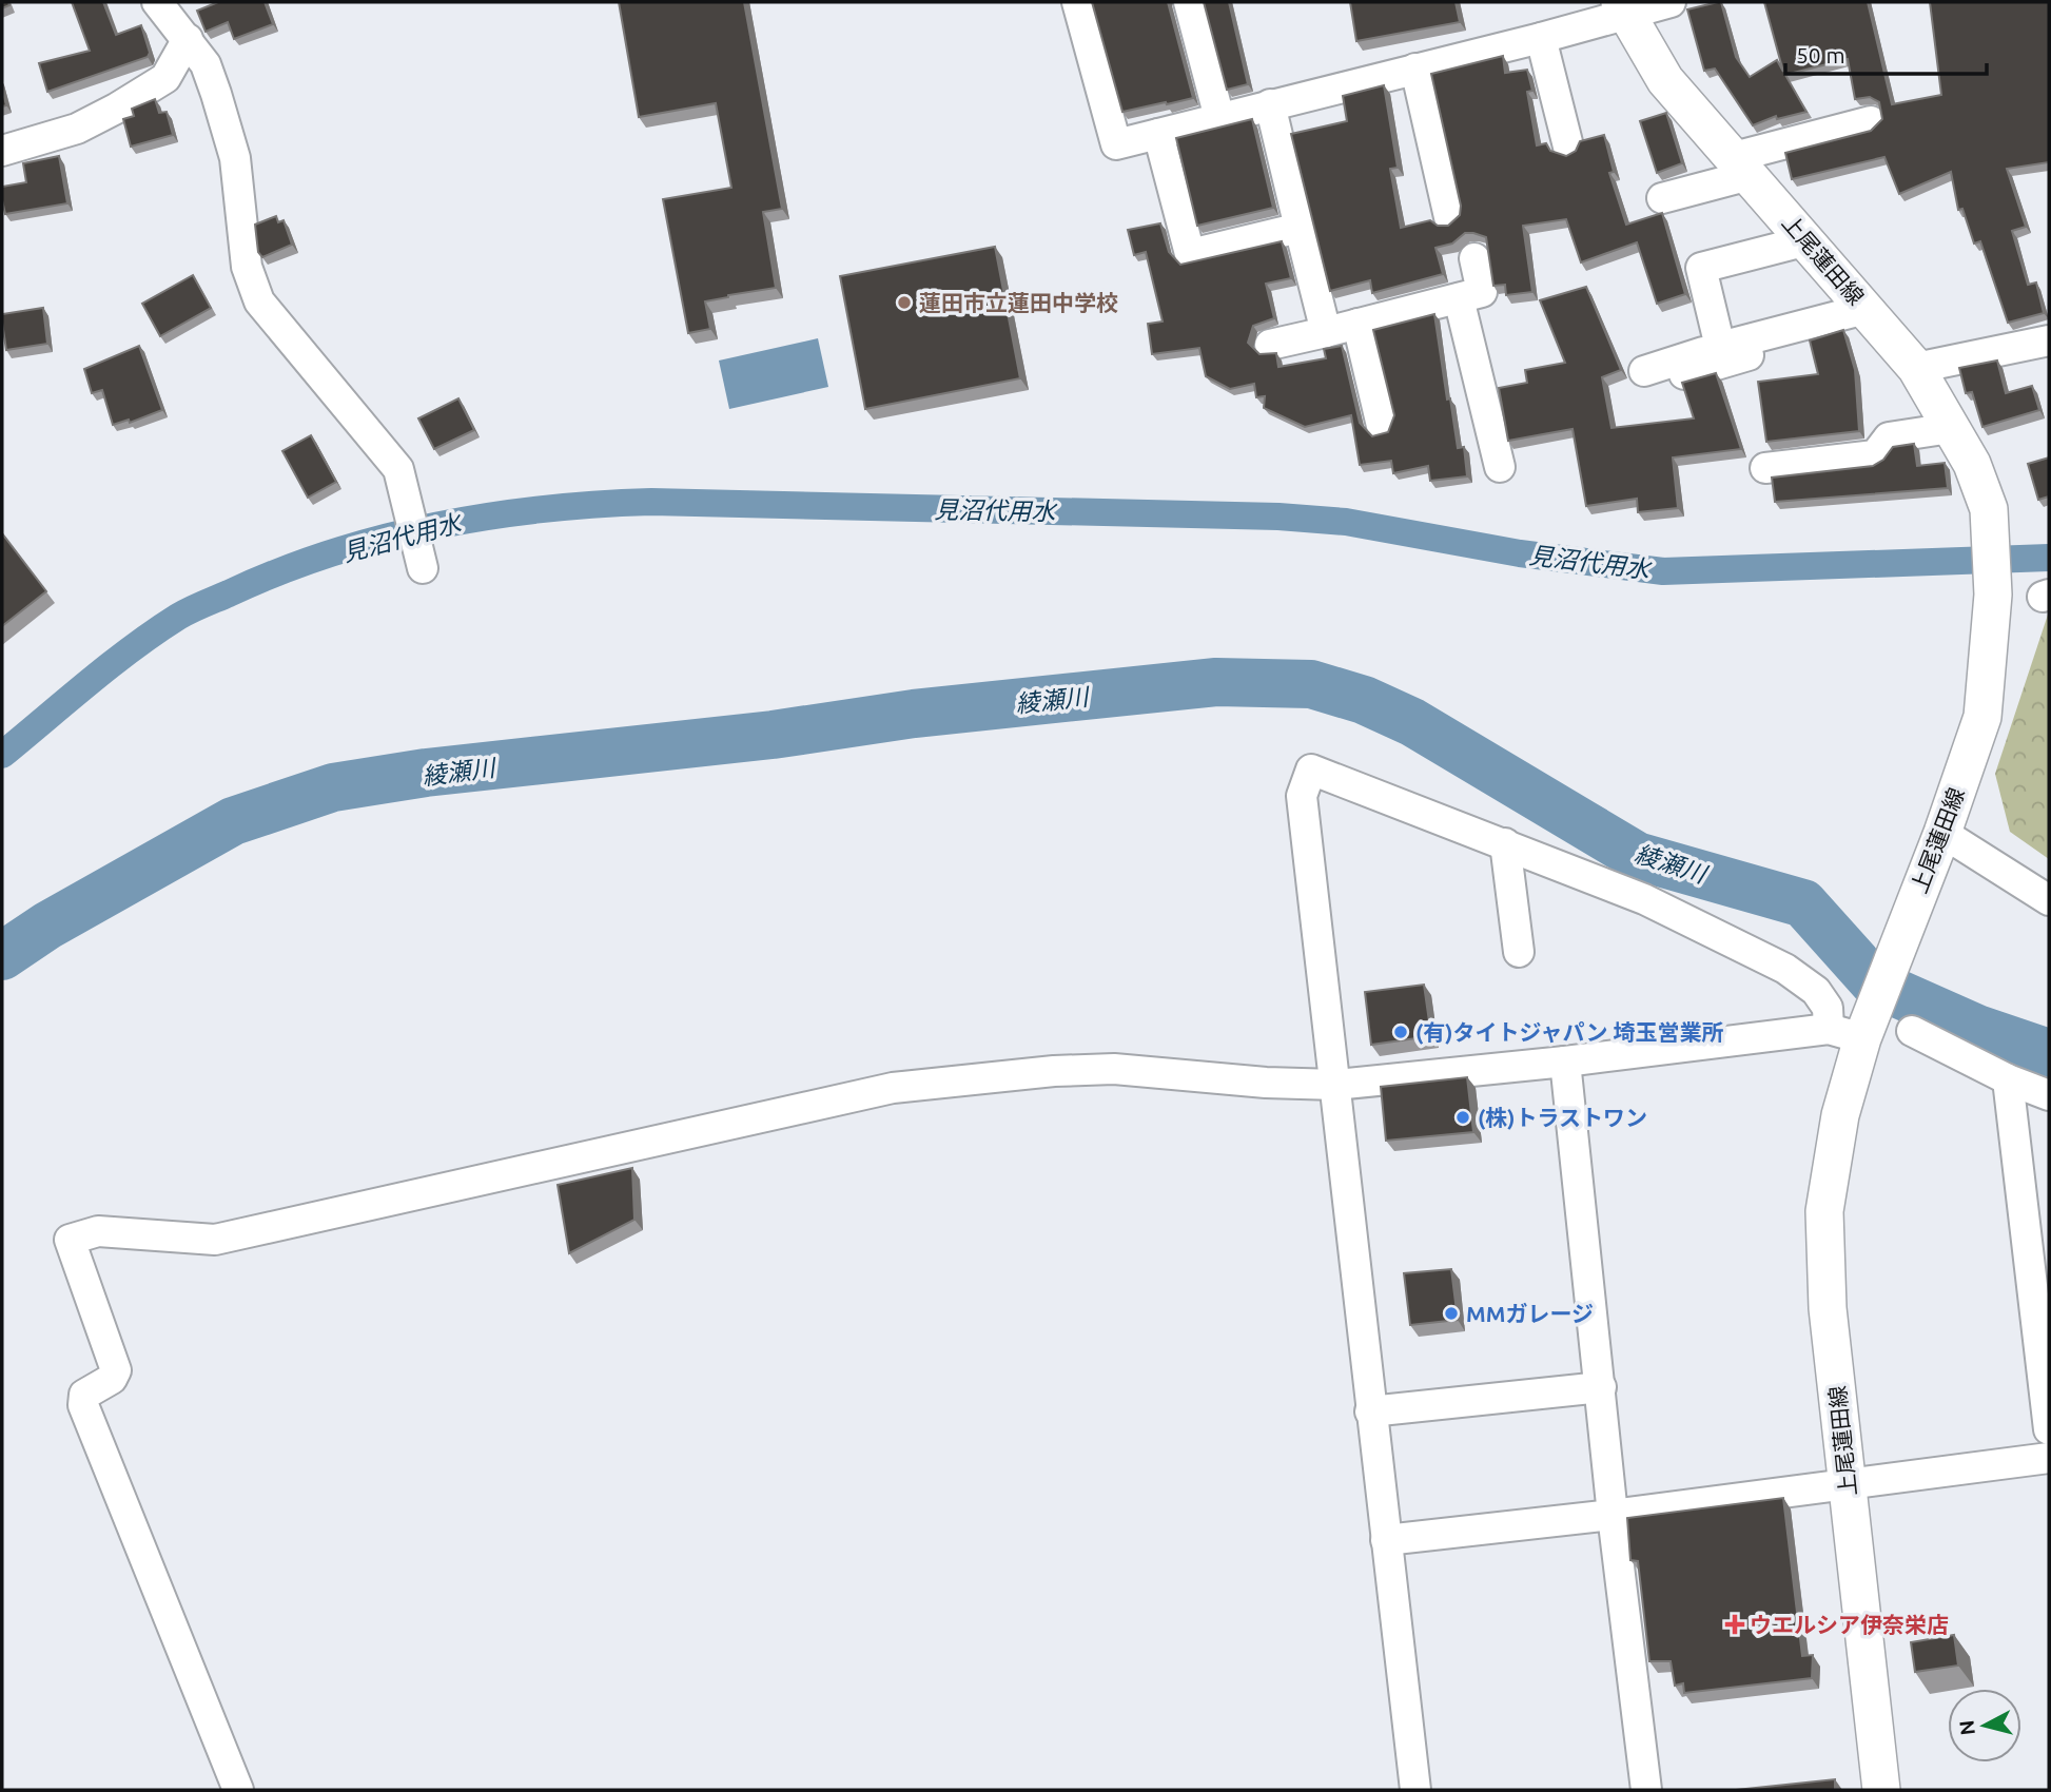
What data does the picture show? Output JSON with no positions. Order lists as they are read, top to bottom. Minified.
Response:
{"streets":{"main road":["上尾蓮田線"]},"water":["見沼代用水","綾瀬川"],"places":{"other":["蓮田市立蓮田中学校","(有)タイトジャパン 埼玉営業所","(株)トラストワン","MMガレージ"],"health":["ウエルシア伊奈栄店"]},"scale_bar":"50 m","north":"left"}
